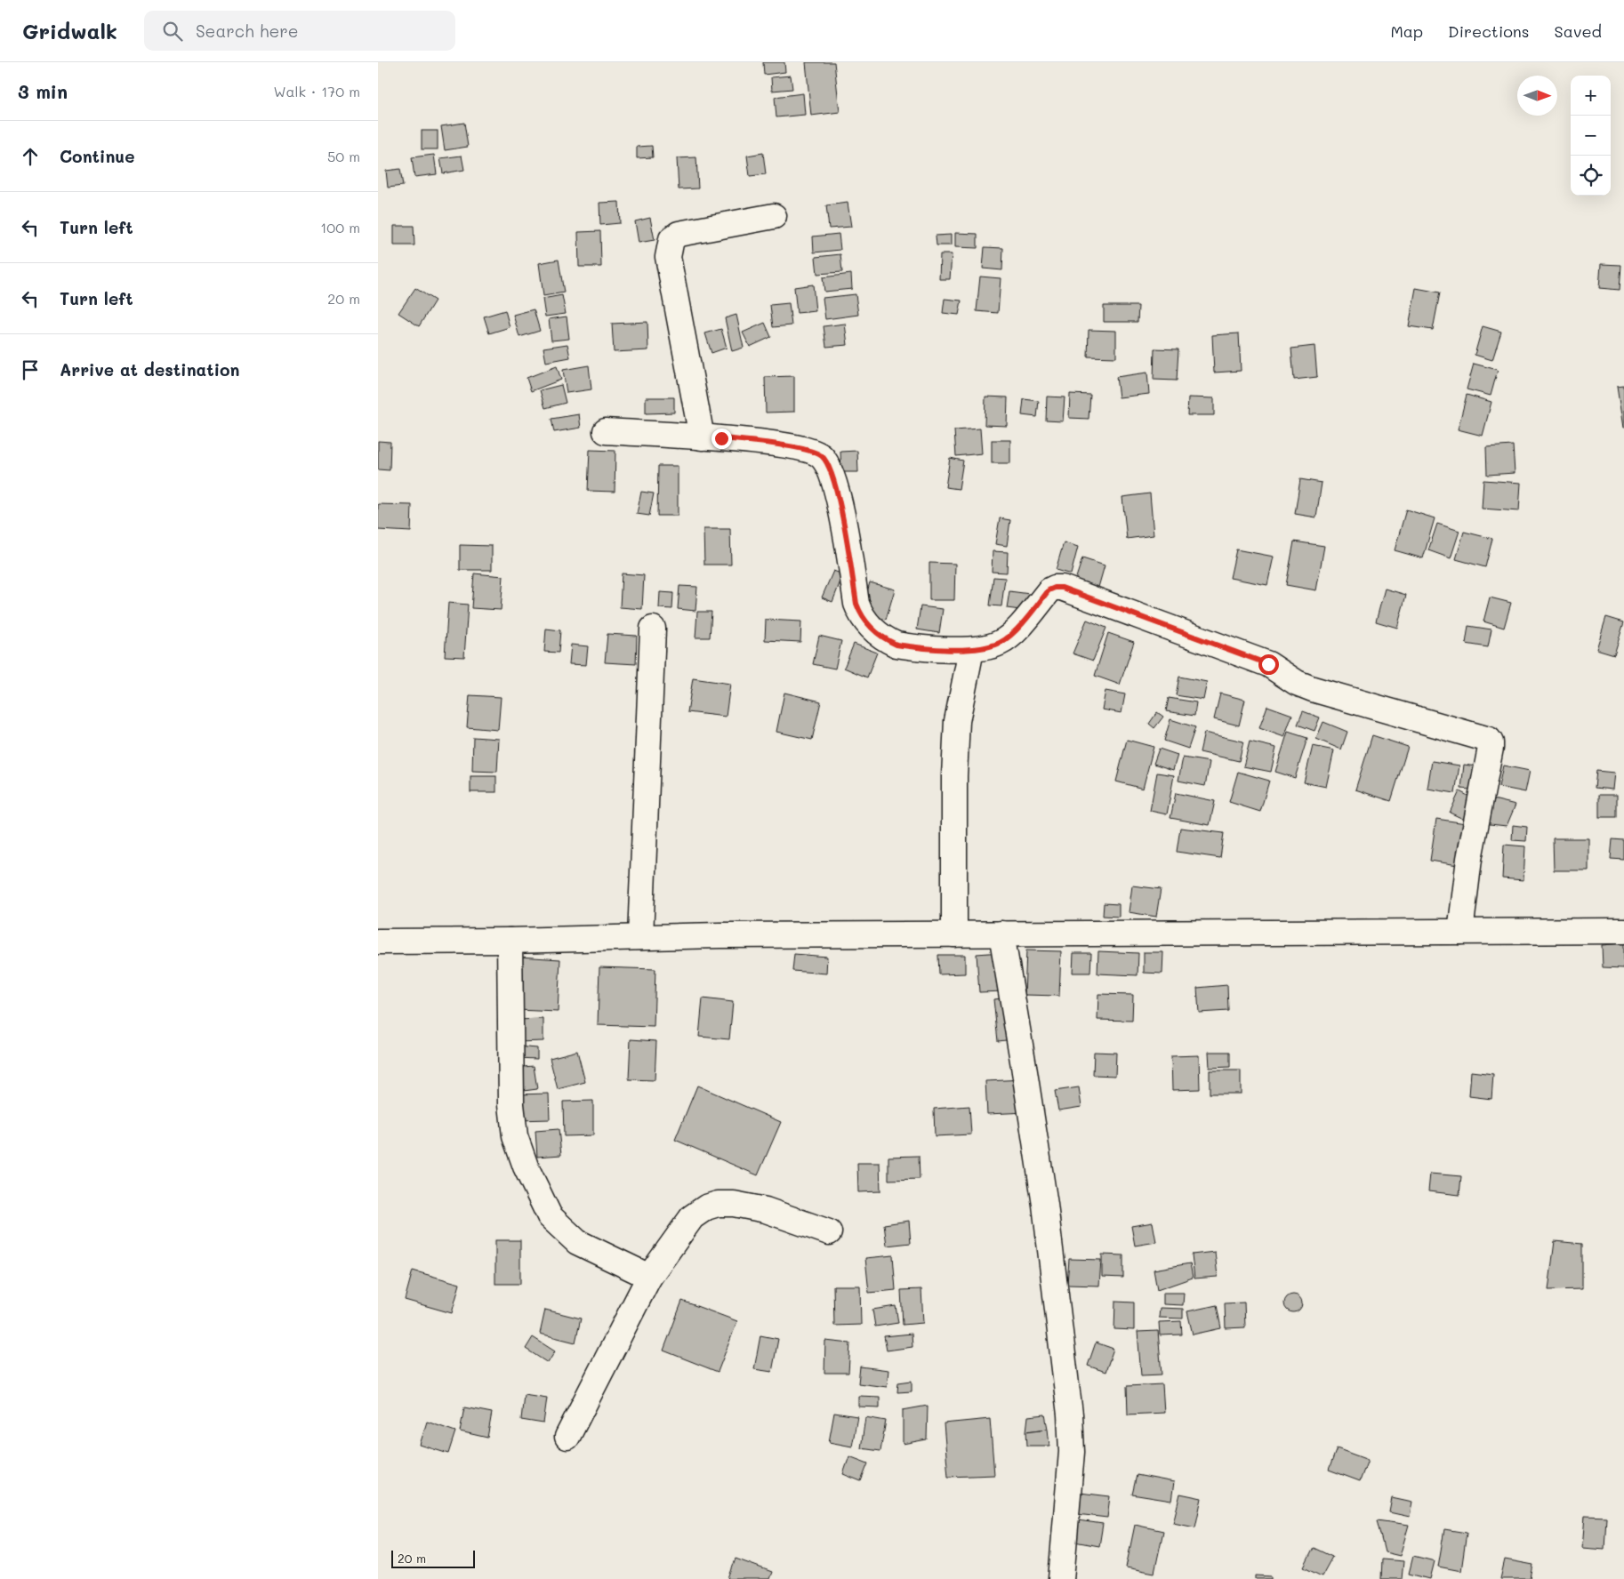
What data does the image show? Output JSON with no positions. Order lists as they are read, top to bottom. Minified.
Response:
{"scale_bar":"20 m","north":"right","page":{"header":"Gridwalk","search":"Search here","nav":["Map","Directions","Saved"],"heading":["3 min","Walk · 170 m"],"map_buttons":["+","−"],"list":[["Continue","50 m"],["Turn left","100 m"],["Turn left","20 m"],"Arrive at destination"],"scale":"20 m"}}
